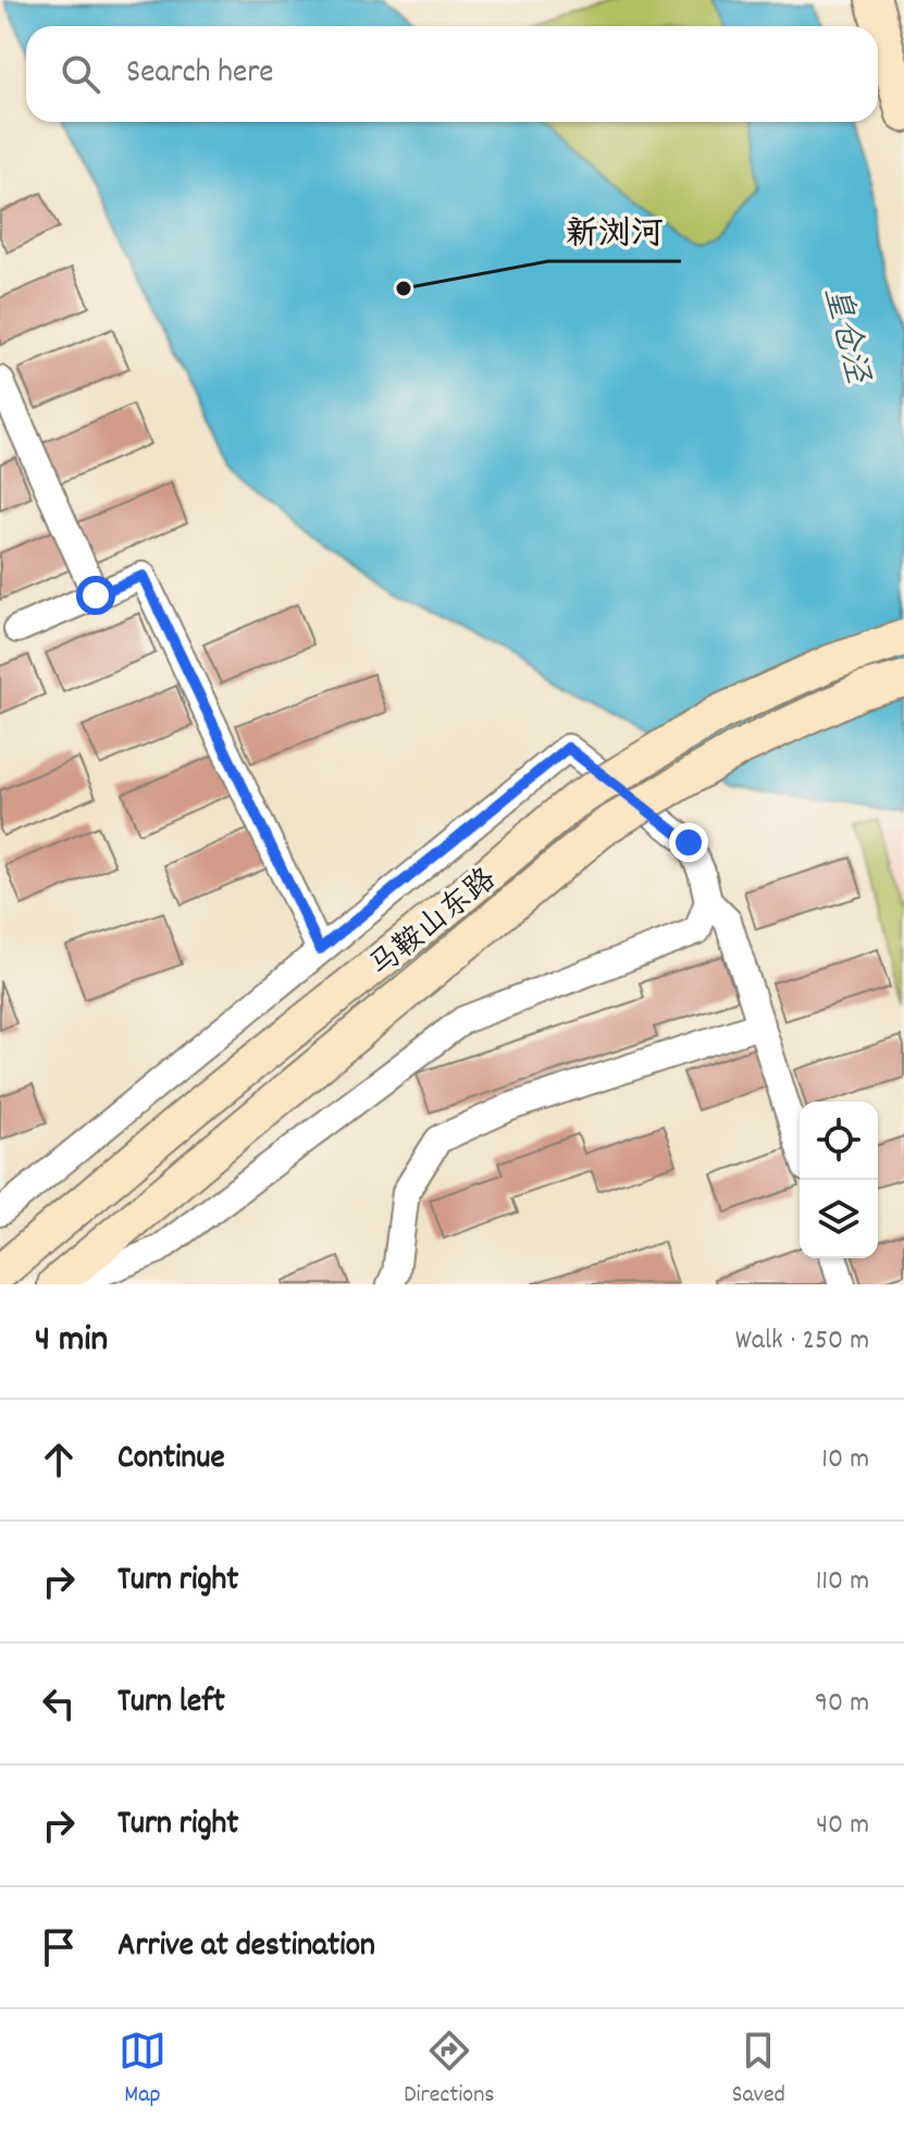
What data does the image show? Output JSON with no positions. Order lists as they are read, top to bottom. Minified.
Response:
{"streets":{"main road":["马鞍山东路"]},"water":["皇仓泾"],"places":["新浏河"],"page":{"search":"Search here","heading":["4 min","Walk · 250 m"],"list":[["Continue","10 m"],["Turn right","110 m"],["Turn left","90 m"],["Turn right","40 m"],"Arrive at destination"],"nav":["Map","Directions","Saved"]}}
